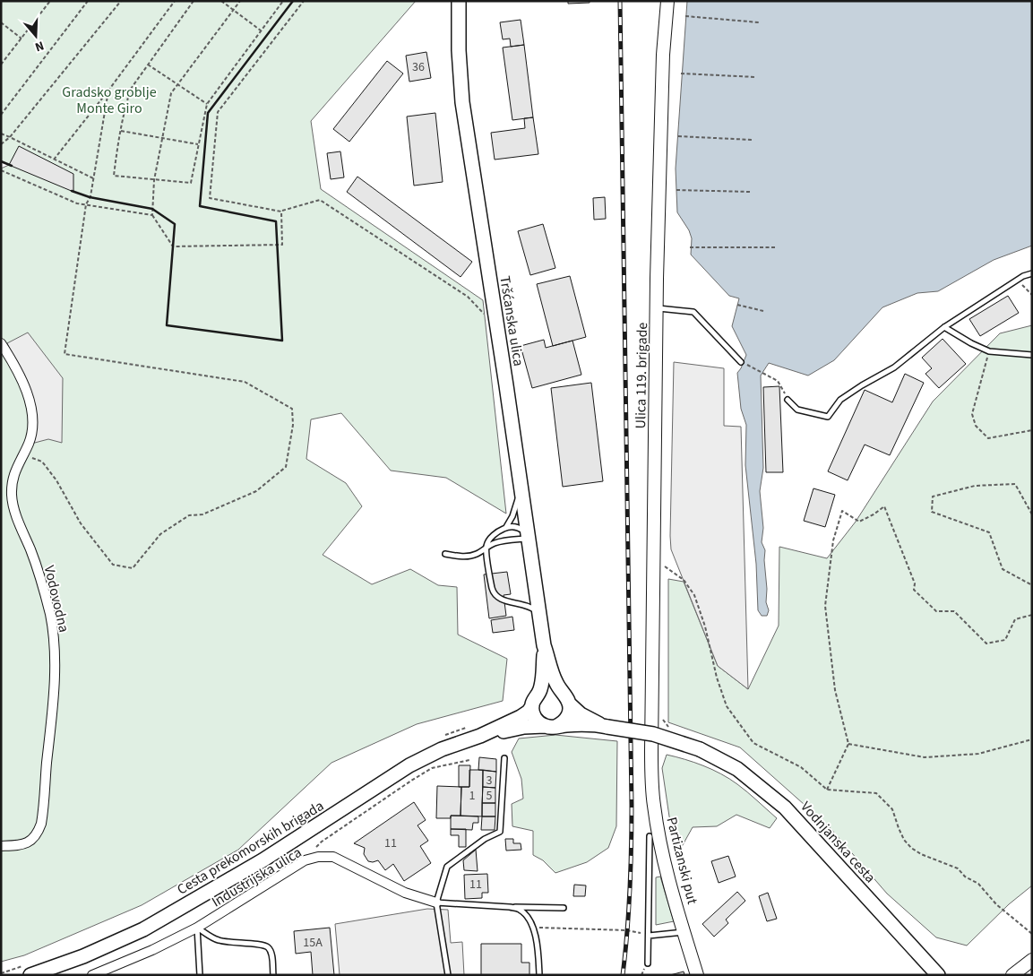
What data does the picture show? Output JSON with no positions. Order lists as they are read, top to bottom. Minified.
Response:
{"streets":{"main road":["Tršćanska ulica","Ulica 119. brigade","Vodnjanska cesta","Cesta prekomorskih brigada","Partizanski put"],"street":["Vodovodna","Industrijska ulica"]},"crossings":[["Ulica 119. brigade","Partizanski put"],["Vodnjanska cesta","Cesta prekomorskih brigada"]],"parks":["Gradsko groblje Monte Giro"],"house_numbers":["36","3","1","5","11","11","15A"],"north":"bottom"}
